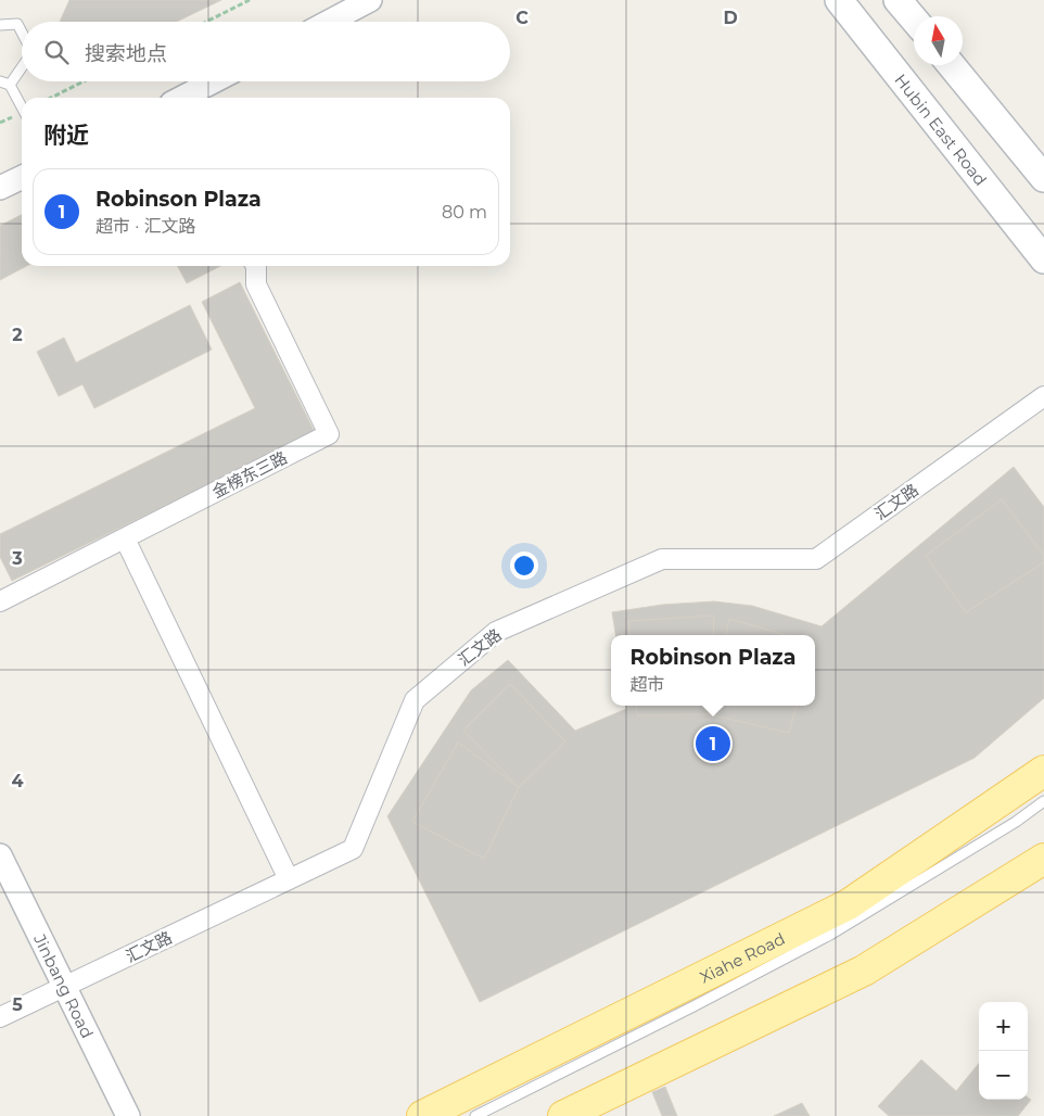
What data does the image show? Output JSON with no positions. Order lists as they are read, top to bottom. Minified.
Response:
{"streets":{"main road":["Hubin East Road","Xiahe Road"],"street":["金榜东三路","汇文路","Jinbang Road"]},"crossings":[["汇文路","Jinbang Road"]],"north":"top","page":{"search":"搜索地点","heading":"附近","list":[{"mark":"1","name":"Robinson Plaza","note":"超市 · 汇文路","value":"80 m"}],"popup":["Robinson Plaza","超市"],"pins":"1","map_buttons":["+","−"]},"grid":{"columns":["C","D"],"rows":["2","3","4","5"]}}
